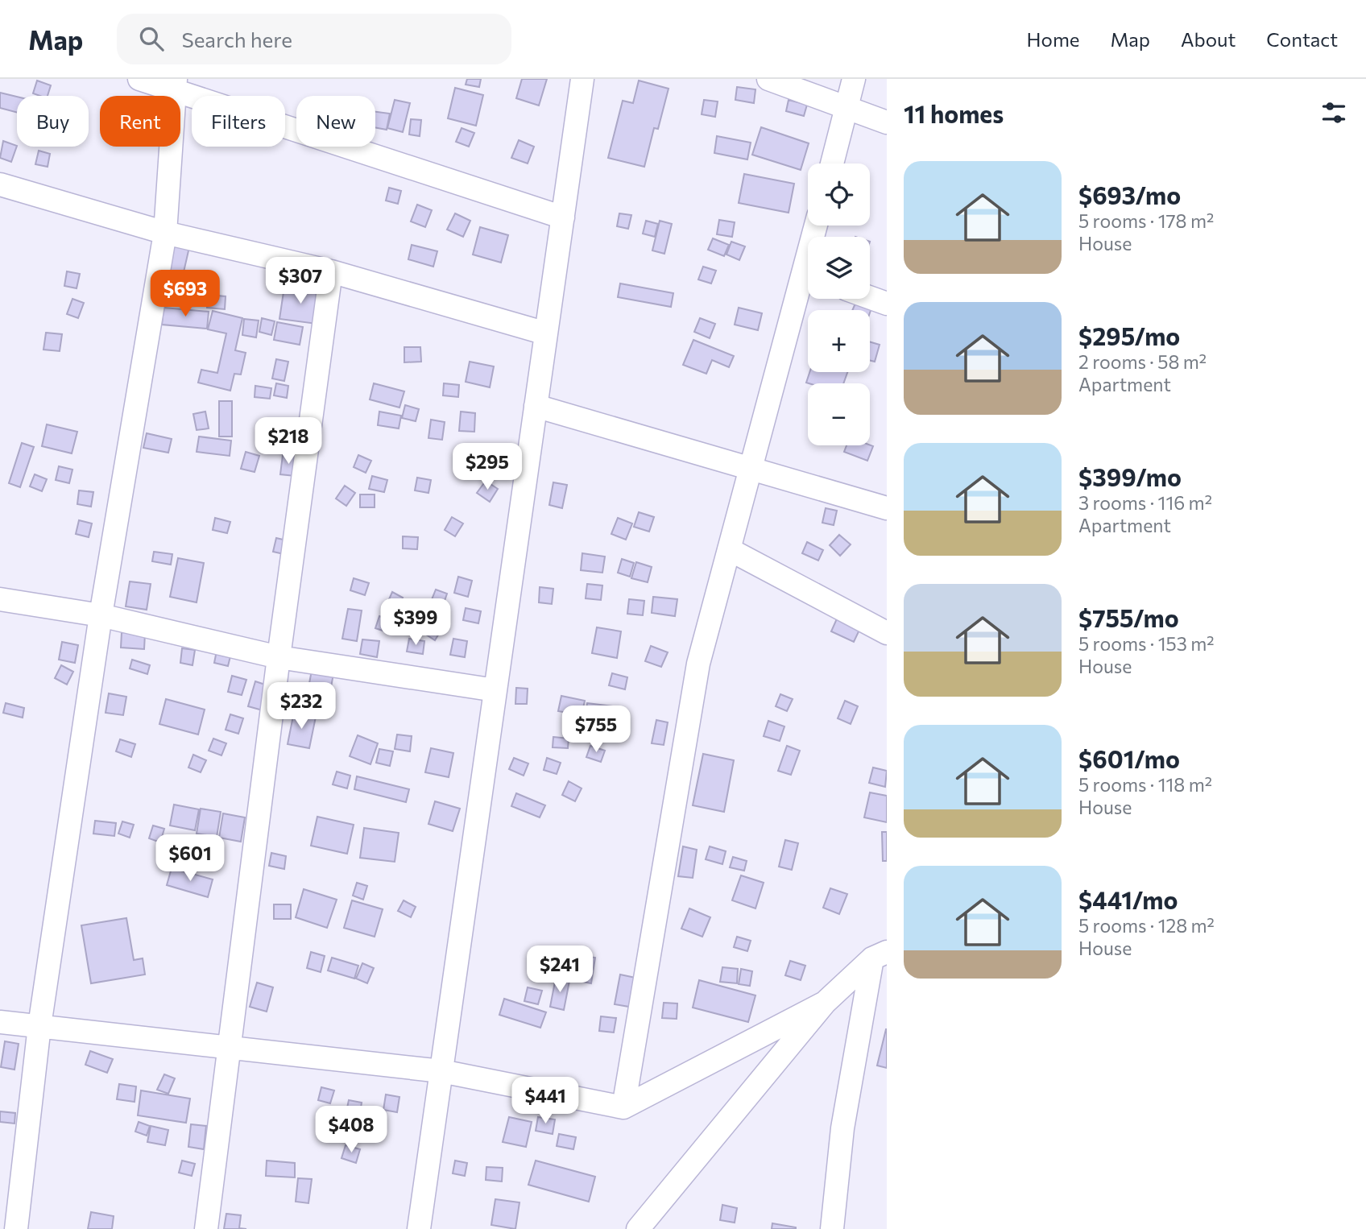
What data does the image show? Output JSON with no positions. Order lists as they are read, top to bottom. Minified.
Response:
{"page":{"header":"Map","search":"Search here","nav":["Home","Map","About","Contact"],"heading":"11 homes","chip":["Buy","Rent","Filters","New"],"list":[{"name":"$693/mo","note":"5 rooms · 178 m² · House"},{"name":"$295/mo","note":"2 rooms · 58 m² · Apartment"},{"name":"$399/mo","note":"3 rooms · 116 m² · Apartment"},{"name":"$755/mo","note":"5 rooms · 153 m² · House"},{"name":"$601/mo","note":"5 rooms · 118 m² · House"},{"name":"$441/mo","note":"5 rooms · 128 m² · House"}],"map_buttons":["+","−"],"price":["$307","$693","$218","$295","$399","$232","$755","$601","$241","$441","$408"]}}
